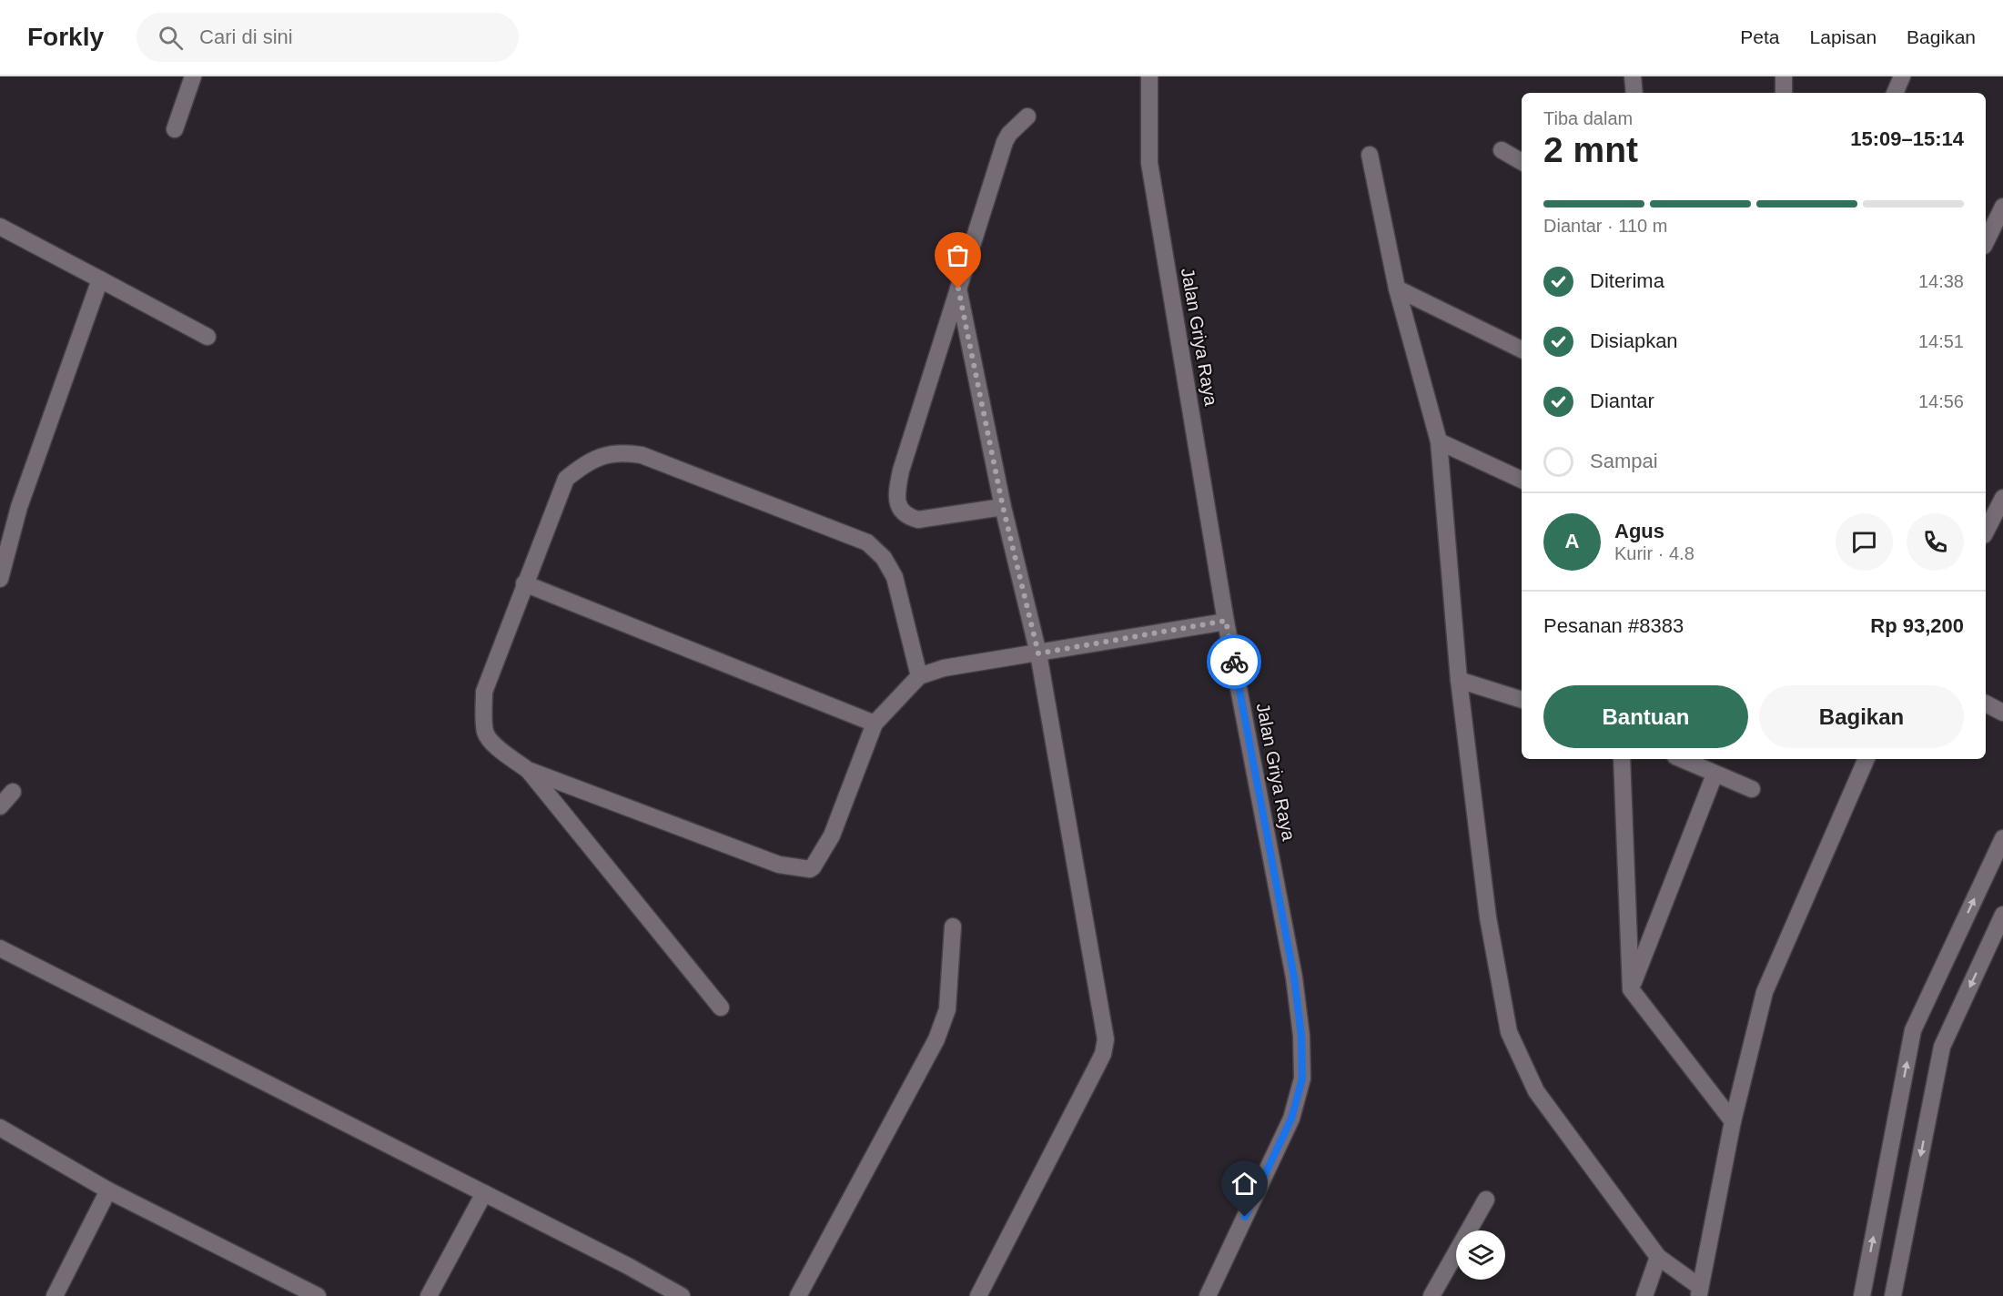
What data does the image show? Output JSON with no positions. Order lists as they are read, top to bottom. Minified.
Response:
{"streets":{"street":["Jalan Griya Raya"]},"page":{"header":"Forkly","search":"Cari di sini","nav":["Peta","Lapisan","Bagikan"],"heading":["2 mnt","Tiba dalam","15:09–15:14"],"panel":["Agus","Kurir · 4.8","Pesanan #8383","Rp 93,200"],"bar":"Diantar · 110 m","list":[["Diterima","14:38"],["Disiapkan","14:51"],["Diantar","14:56"],"Sampai"],"round":"A","buttons":["Bantuan","Bagikan"]}}
